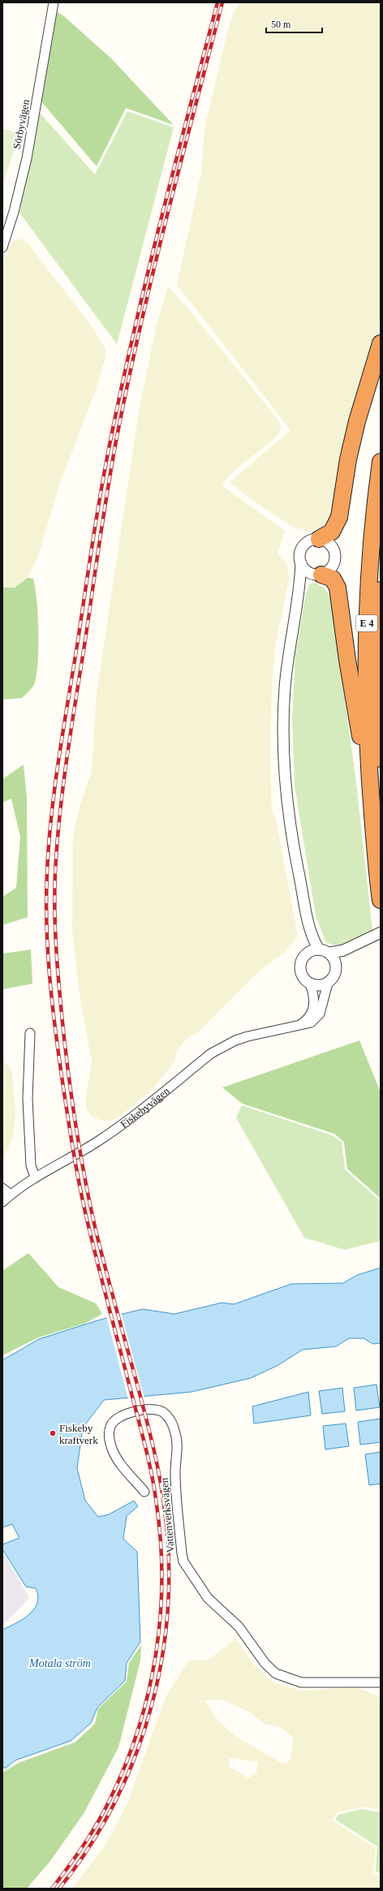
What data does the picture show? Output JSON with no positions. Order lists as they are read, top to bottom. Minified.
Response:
{"streets":{"highway":["E 4"],"street":["Sörbyvägen","Fiskebyvägen","Vattenverksvägen"]},"water":["Motala ström"],"places":["Fiskeby kraftverk"],"scale_bar":"50 m"}
